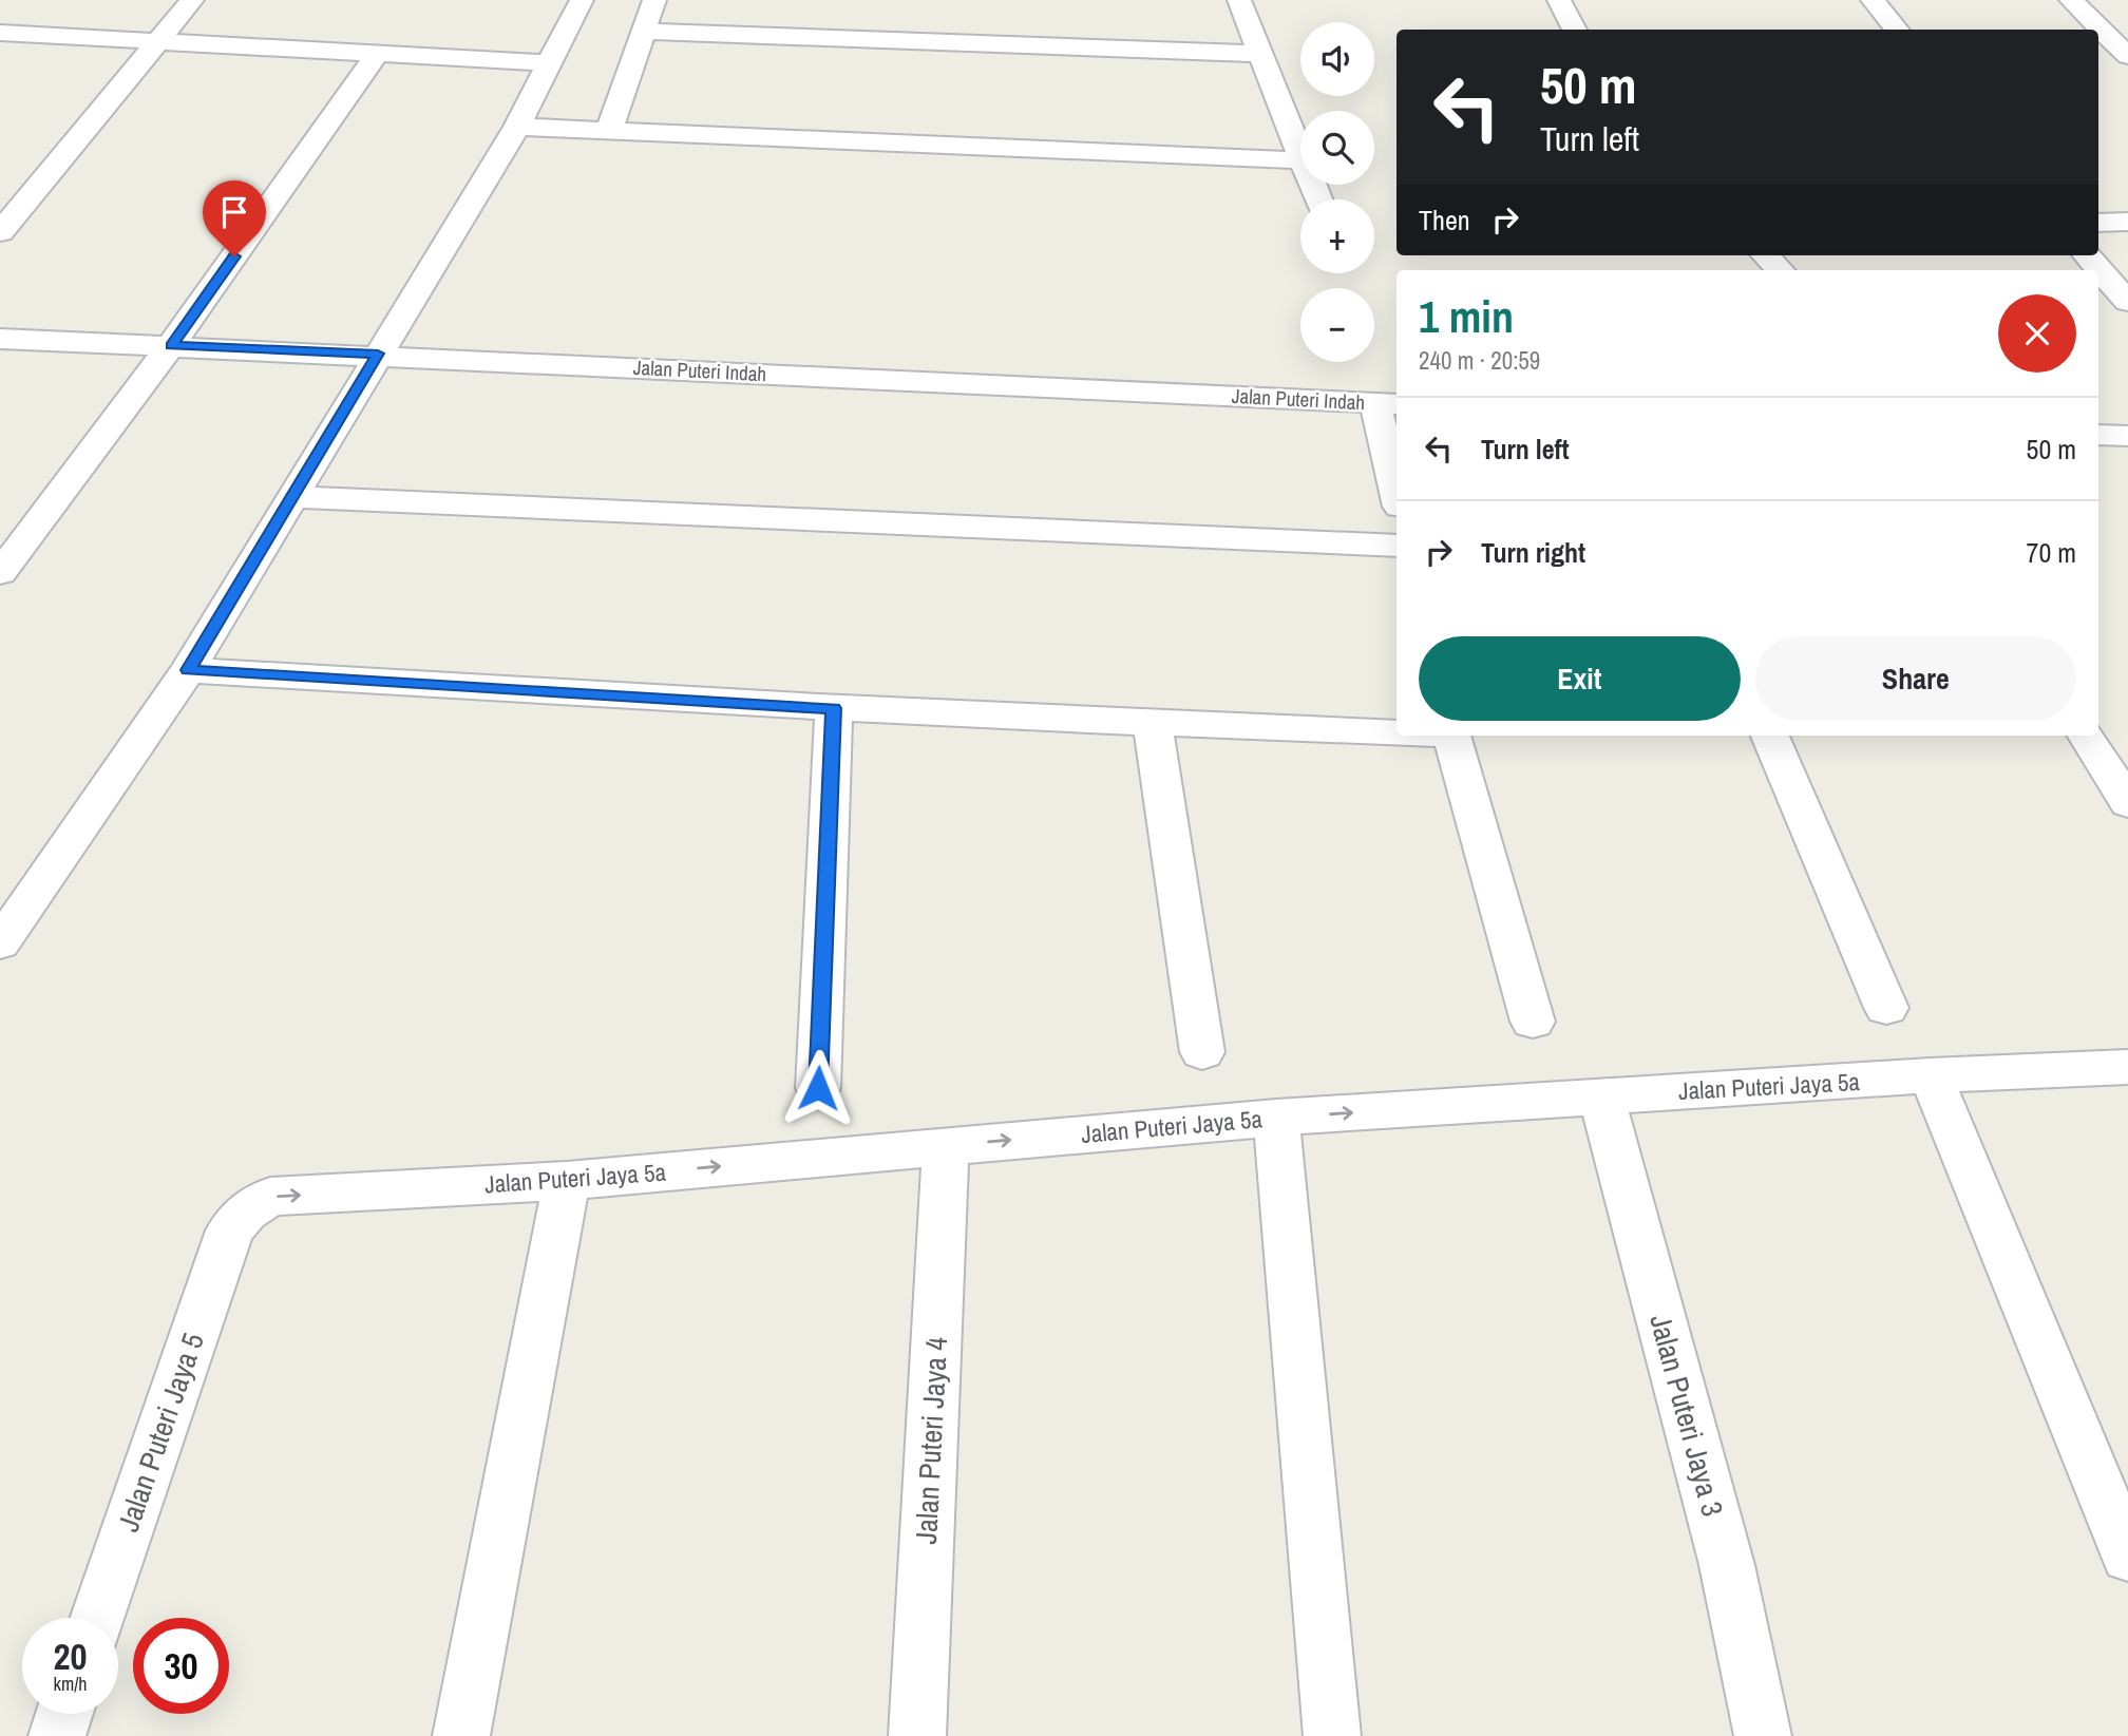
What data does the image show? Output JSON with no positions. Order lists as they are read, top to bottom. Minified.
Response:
{"streets":{"street":["Jalan Puteri Indah","Jalan Puteri Jaya 5a","Jalan Puteri Jaya 3","Jalan Puteri Jaya 5","Jalan Puteri Jaya 4"]},"crossings":[["Jalan Puteri Jaya 5a","Jalan Puteri Jaya 3"],["Jalan Puteri Jaya 5a","Jalan Puteri Jaya 5"],["Jalan Puteri Jaya 5a","Jalan Puteri Jaya 4"]],"one_way":["Jalan Puteri Jaya 5a"],"page":{"map_buttons":["+","−"],"turn":["50 m","Turn left"],"then":"Then","heading":["1 min","240 m · 20:59"],"list":[{"name":"Turn left","value":"50 m"},{"name":"Turn right","value":"70 m"}],"buttons":["Exit","Share"],"speed":"20 km/h","limit":"30"}}
